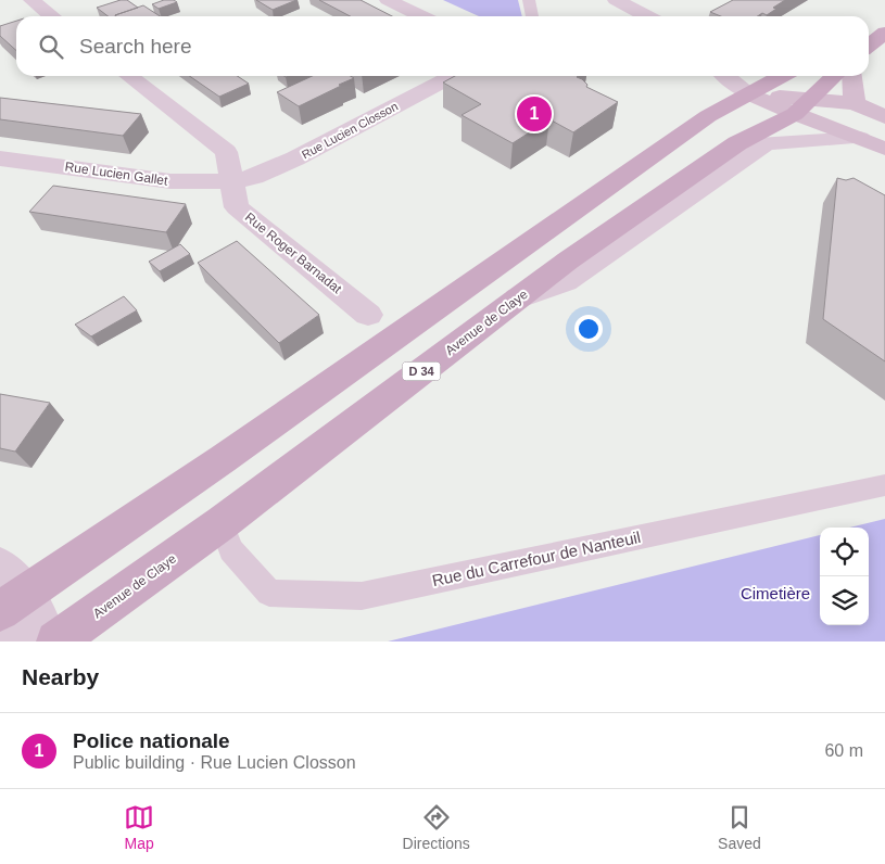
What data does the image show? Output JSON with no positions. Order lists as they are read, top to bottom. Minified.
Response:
{"streets":{"main road":["Avenue de Claye","D 34"],"street":["Rue Lucien Closson","Rue Lucien Gallet","Rue Roger Barnadat"],"lane":["Rue du Carrefour de Nanteuil"]},"crossings":[["Rue Lucien Closson","Rue Lucien Gallet"],["Rue Lucien Closson","Rue Roger Barnadat"],["Rue Lucien Gallet","Rue Roger Barnadat"],["Avenue de Claye","Rue du Carrefour de Nanteuil"]],"parks":["Cimetière"],"page":{"search":"Search here","pins":"1","heading":"Nearby","list":[{"mark":"1","name":"Police nationale","note":"Public building · Rue Lucien Closson","value":"60 m"}],"nav":["Map","Directions","Saved"]}}
